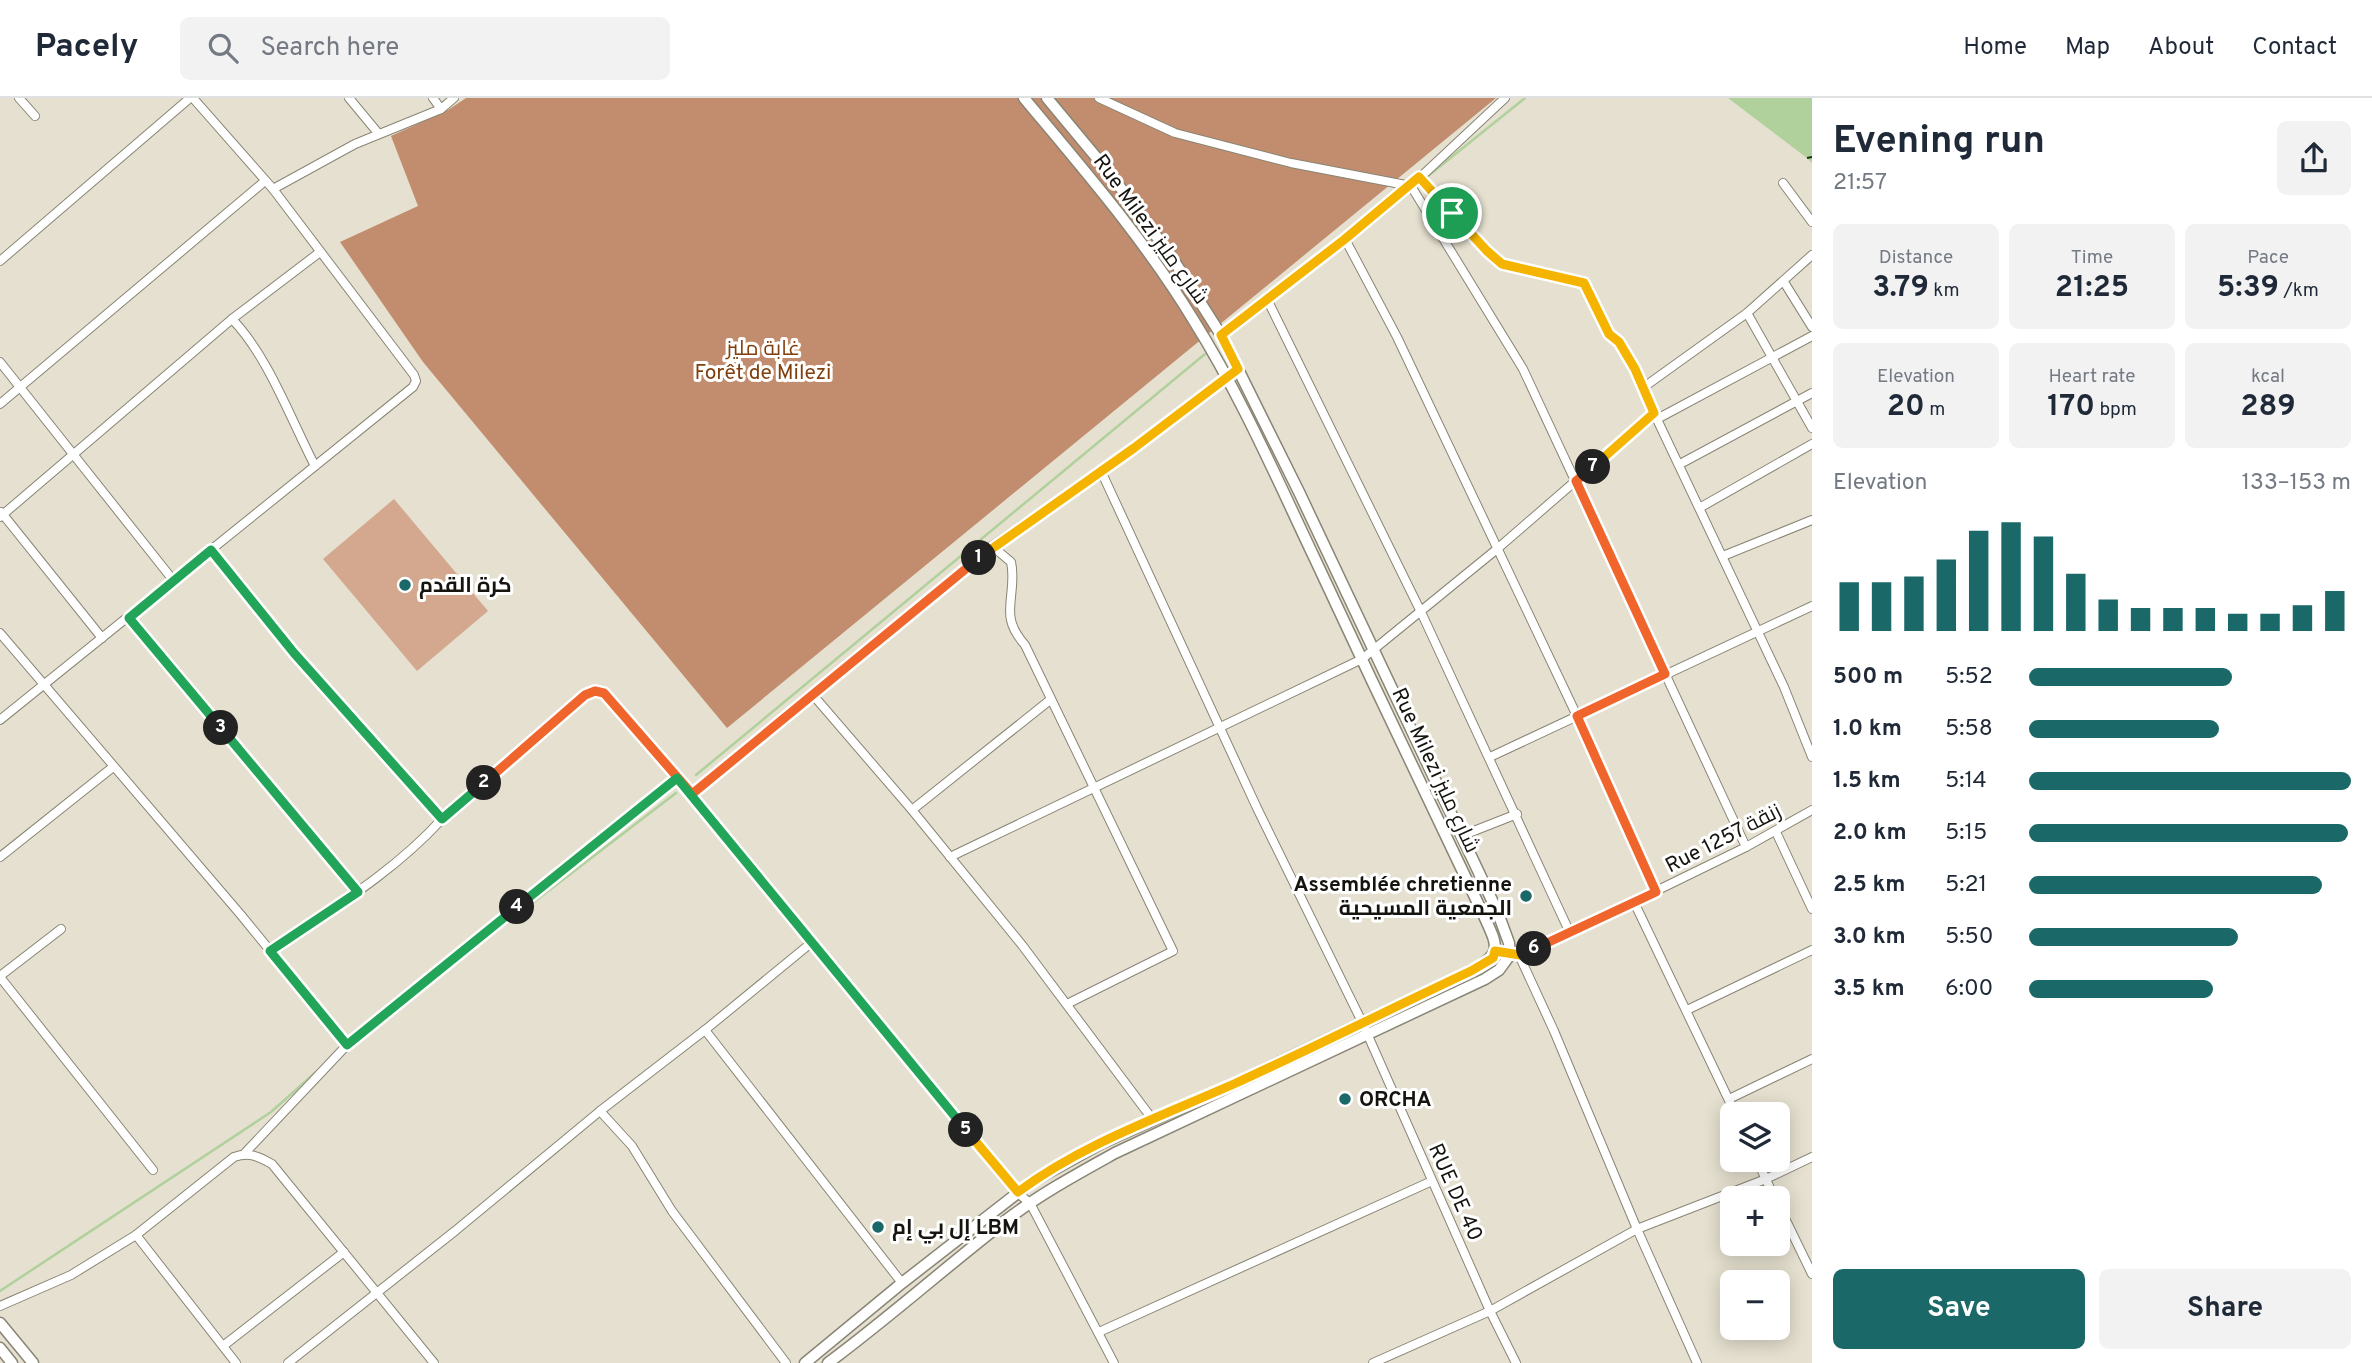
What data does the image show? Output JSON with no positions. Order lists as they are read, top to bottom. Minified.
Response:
{"streets":{"street":["Rue Milezi شارع مليز","Rue 1257 زنقة","RUE DE 40"]},"crossings":[["Rue Milezi شارع مليز","Rue 1257 زنقة"]],"parks":["غابة مليز Forêt de Milezi"],"places":["كرة القدم","Assemblée chretienne الجمعية المسيحية","ORCHA","إل بي إم LBM"],"page":{"header":"Pacely","search":"Search here","nav":["Home","Map","About","Contact"],"heading":["Evening run","21:57"],"stats":[["Distance","3.79 km"],["Time","21:25"],["Pace","5:39 /km"],["Elevation","20 m"],["Heart rate","170 bpm"],["kcal","289"]],"pins":["7","1","3","2","4","6","5"],"chart":["Elevation","133–153 m"],"list":[{"name":"500 m","note":"5:52"},{"name":"1.0 km","note":"5:58"},{"name":"1.5 km","note":"5:14"},{"name":"2.0 km","note":"5:15"},{"name":"2.5 km","note":"5:21"},{"name":"3.0 km","note":"5:50"},{"name":"3.5 km","note":"6:00"}],"map_buttons":["+","−"],"buttons":["Save","Share"]}}
